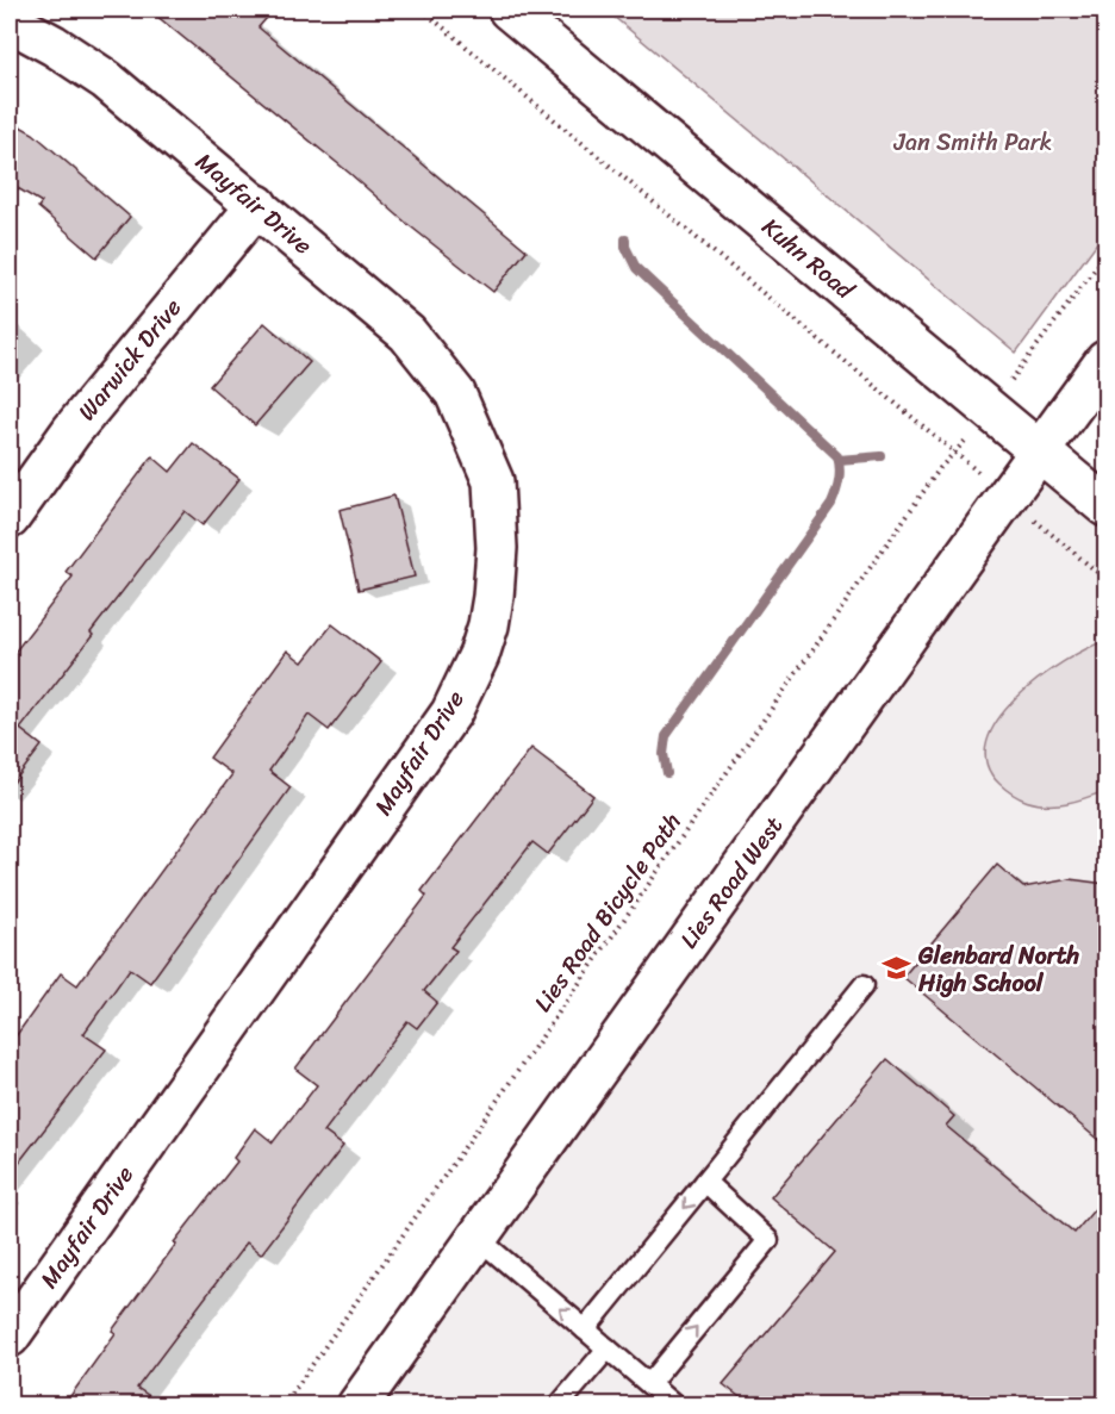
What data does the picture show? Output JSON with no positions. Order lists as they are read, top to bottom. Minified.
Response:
{"streets":{"street":["Mayfair Drive","Kuhn Road","Warwick Drive","Lies Road West"],"path":["Lies Road Bicycle Path"]},"crossings":[["Mayfair Drive","Warwick Drive"],["Kuhn Road","Lies Road West"]],"parks":["Jan Smith Park"],"places":{"school or university":["Glenbard North High School"]}}
